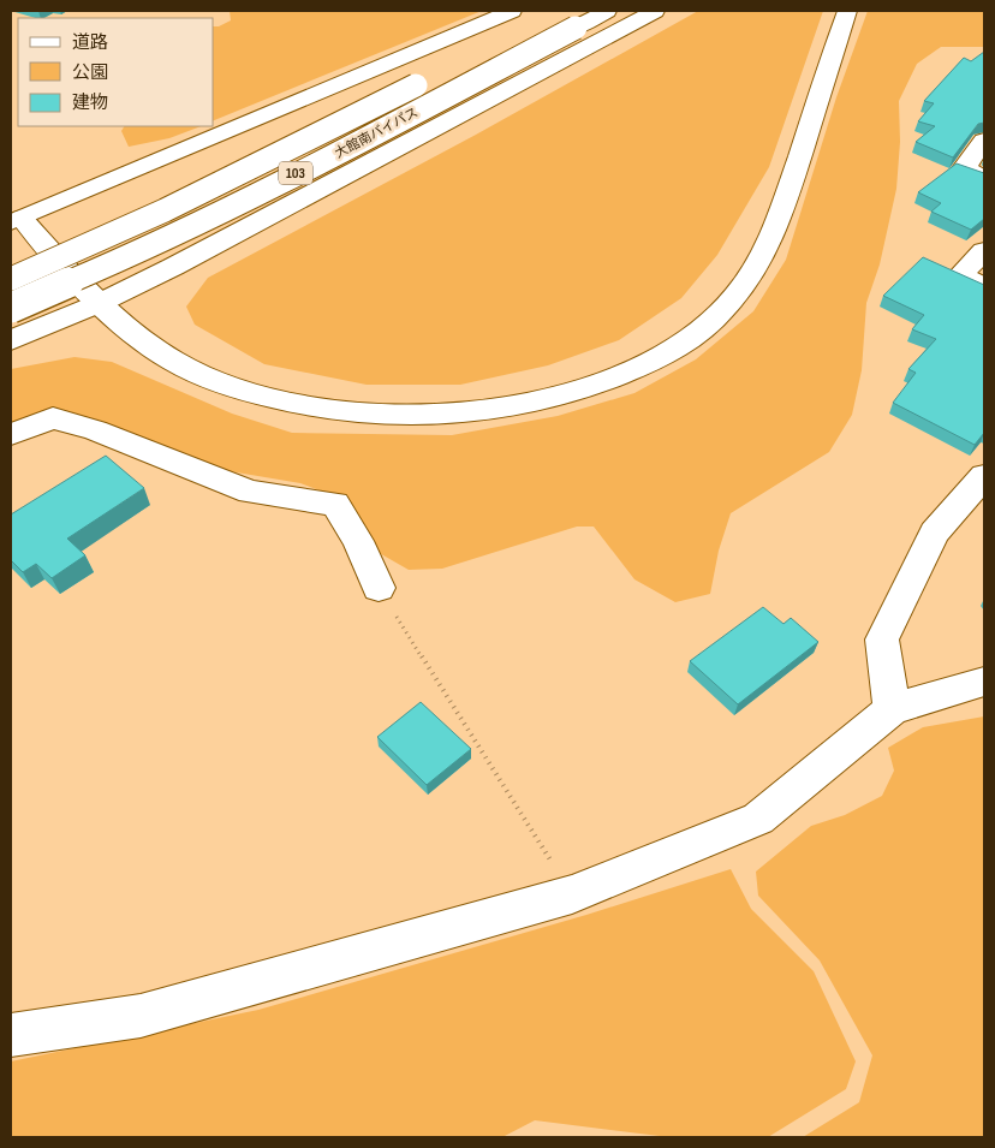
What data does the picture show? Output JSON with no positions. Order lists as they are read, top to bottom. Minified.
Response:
{"streets":{"main road":["大館南バイパス","103"]},"legend":["道路","公園","建物"]}
